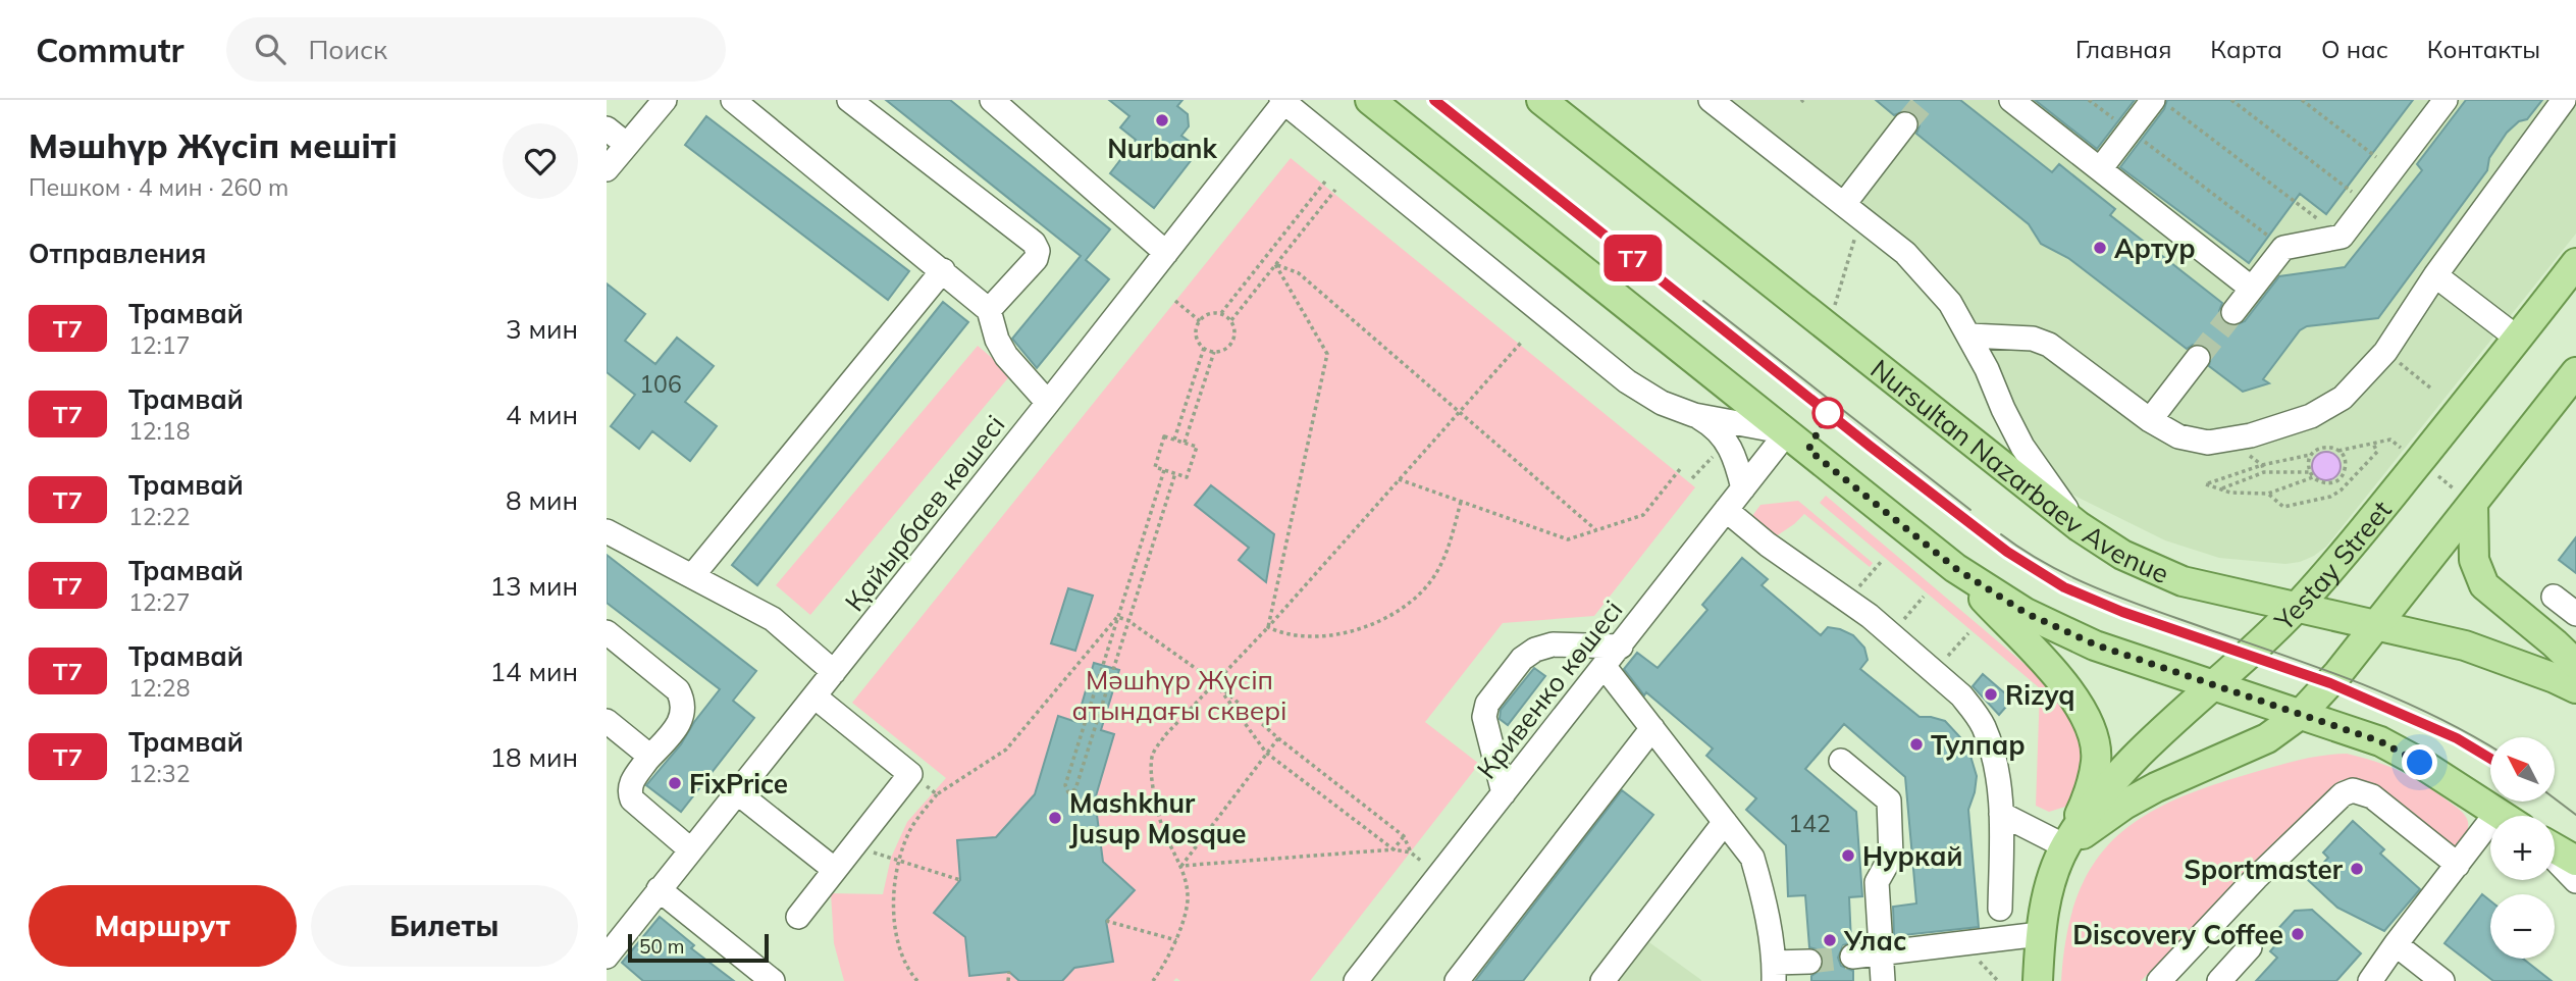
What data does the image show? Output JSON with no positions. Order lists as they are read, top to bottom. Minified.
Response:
{"streets":{"main road":["Nursultan Nazarbaev Avenue","Yestay Street"],"street":["Қайырбаев көшесі","Кривенко көшесі"]},"crossings":[["Nursultan Nazarbaev Avenue","Yestay Street"]],"parks":["Мәшһүр Жүсіп атындағы сквері"],"places":["Nurbank","Артур","Rizyq","Тулпар","FixPrice","Mashkhur Jusup Mosque","Нуркай","Sportmaster","Discovery Coffee","Улас"],"lines":["tram line T7"],"house_numbers":["106","142"],"scale_bar":"50 m","north":"top left","page":{"header":"Commutr","search":"Поиск","nav":["Главная","Карта","О нас","Контакты"],"heading":[["Мәшһүр Жүсіп мешіті","Пешком · 4 мин · 260 m"],"Отправления"],"on_map":"T7","list":[{"mark":"T7","name":"Трамвай","note":"12:17","value":"3 мин"},{"mark":"T7","name":"Трамвай","note":"12:18","value":"4 мин"},{"mark":"T7","name":"Трамвай","note":"12:22","value":"8 мин"},{"mark":"T7","name":"Трамвай","note":"12:27","value":"13 мин"},{"mark":"T7","name":"Трамвай","note":"12:28","value":"14 мин"},{"mark":"T7","name":"Трамвай","note":"12:32","value":"18 мин"}],"map_buttons":["+","−"],"buttons":["Маршрут","Билеты"],"scale":"50 m"}}
